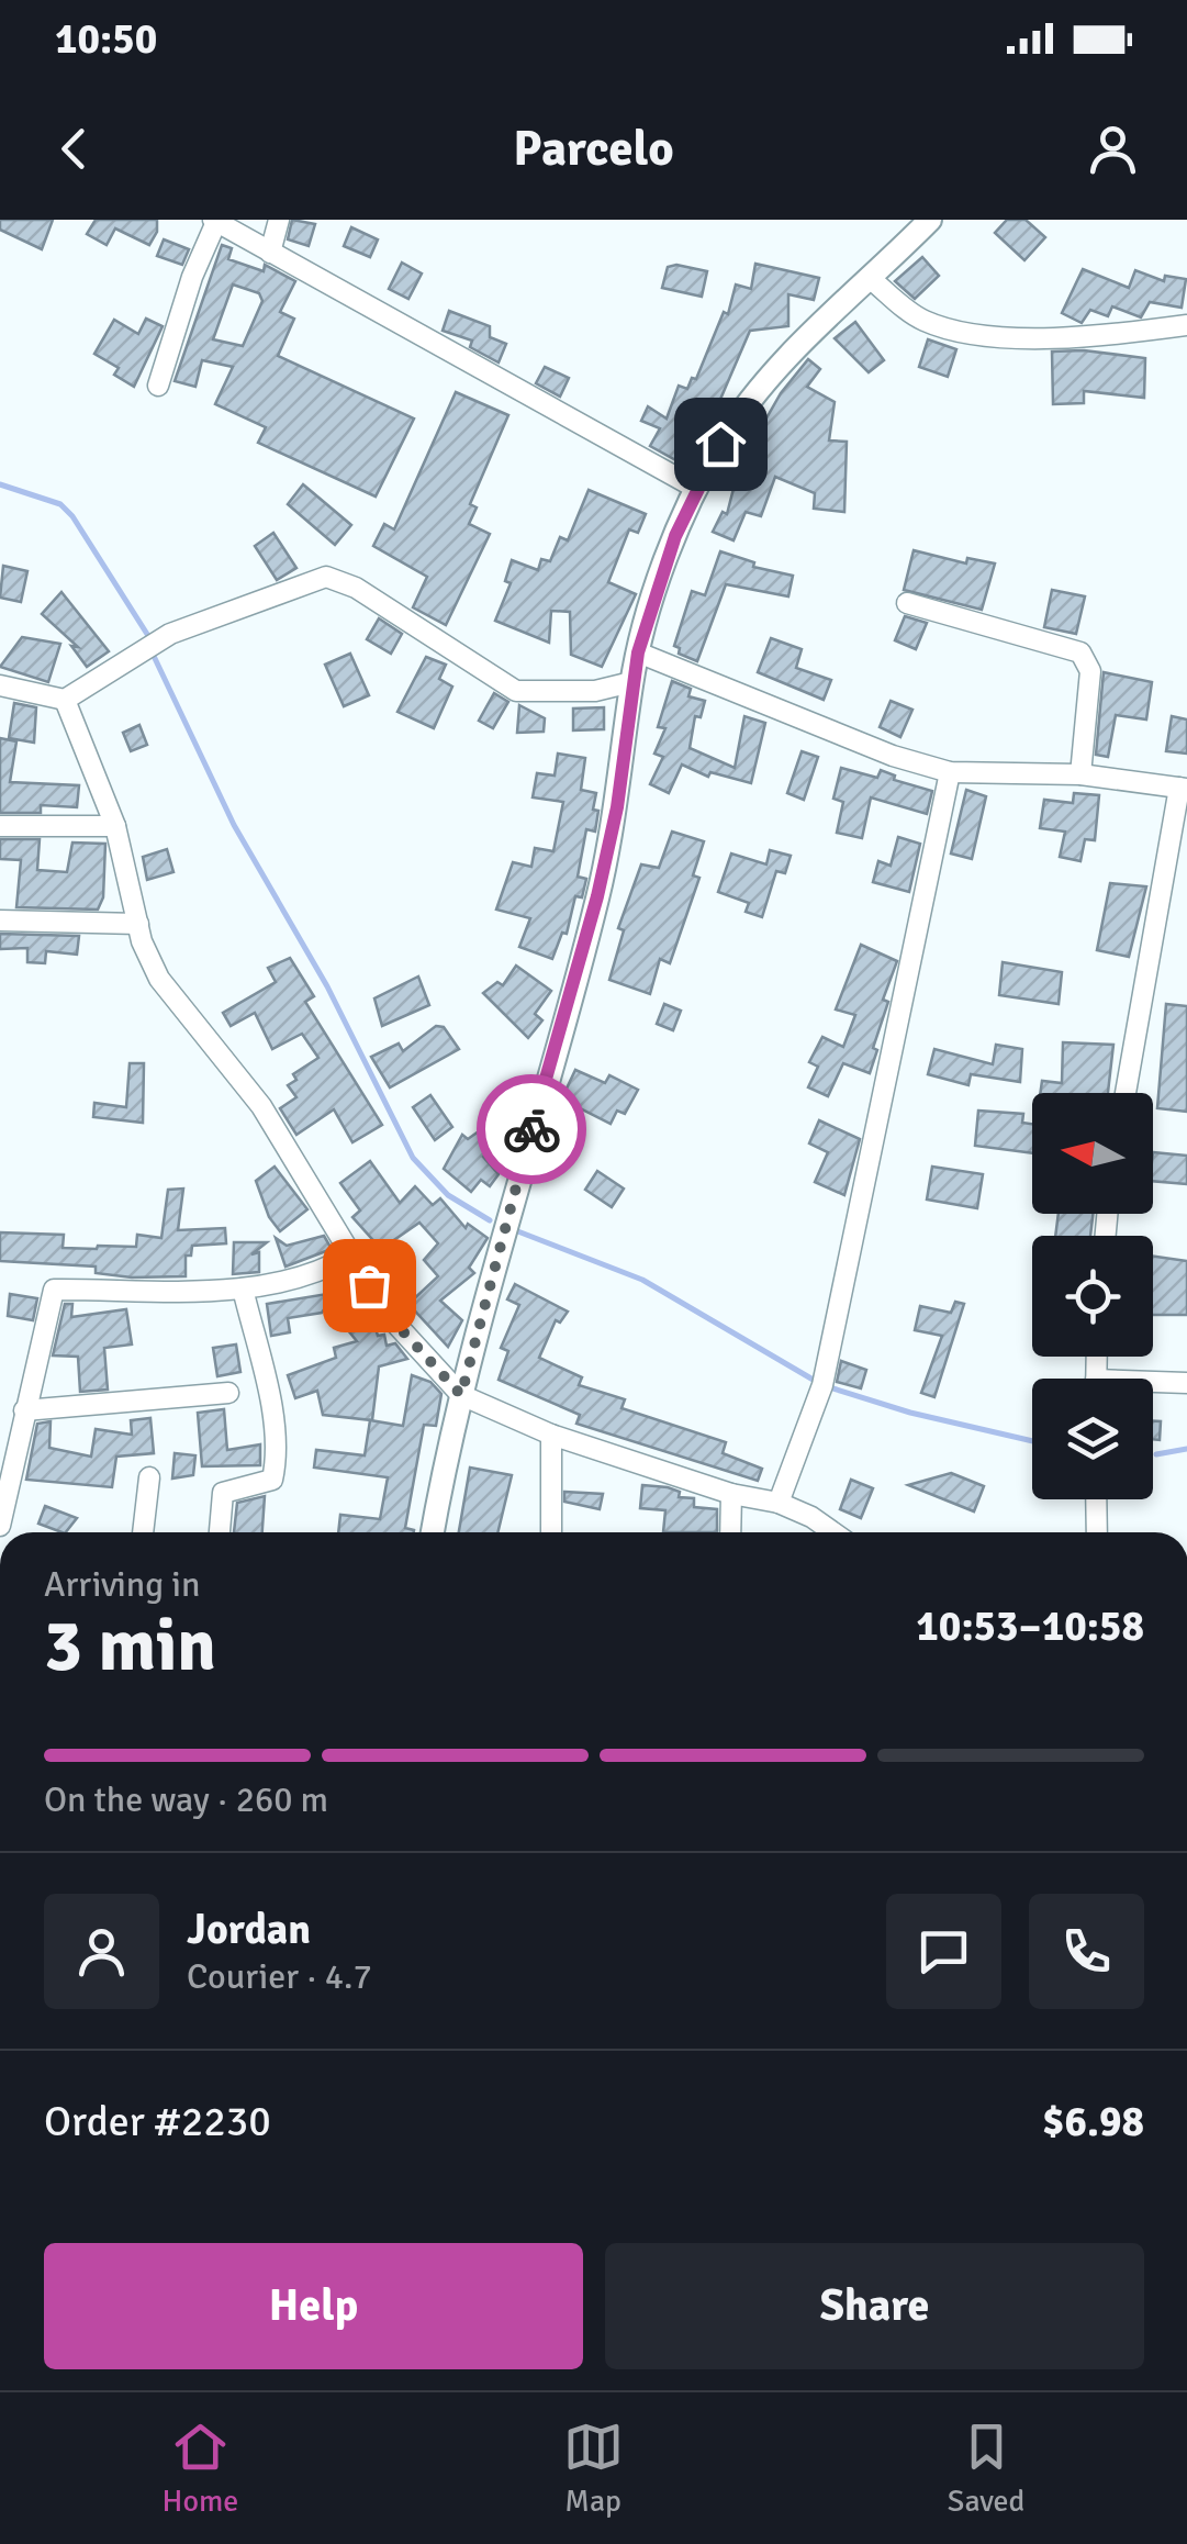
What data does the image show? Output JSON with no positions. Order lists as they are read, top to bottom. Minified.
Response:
{"north":"left","page":{"status":"10:50","header":"Parcelo","heading":["3 min","Arriving in","10:53–10:58"],"panel":["Jordan","Courier · 4.7","Order #2230","$6.98"],"bar":"On the way · 260 m","buttons":["Help","Share"],"tabs":["Home","Map","Saved"]}}
